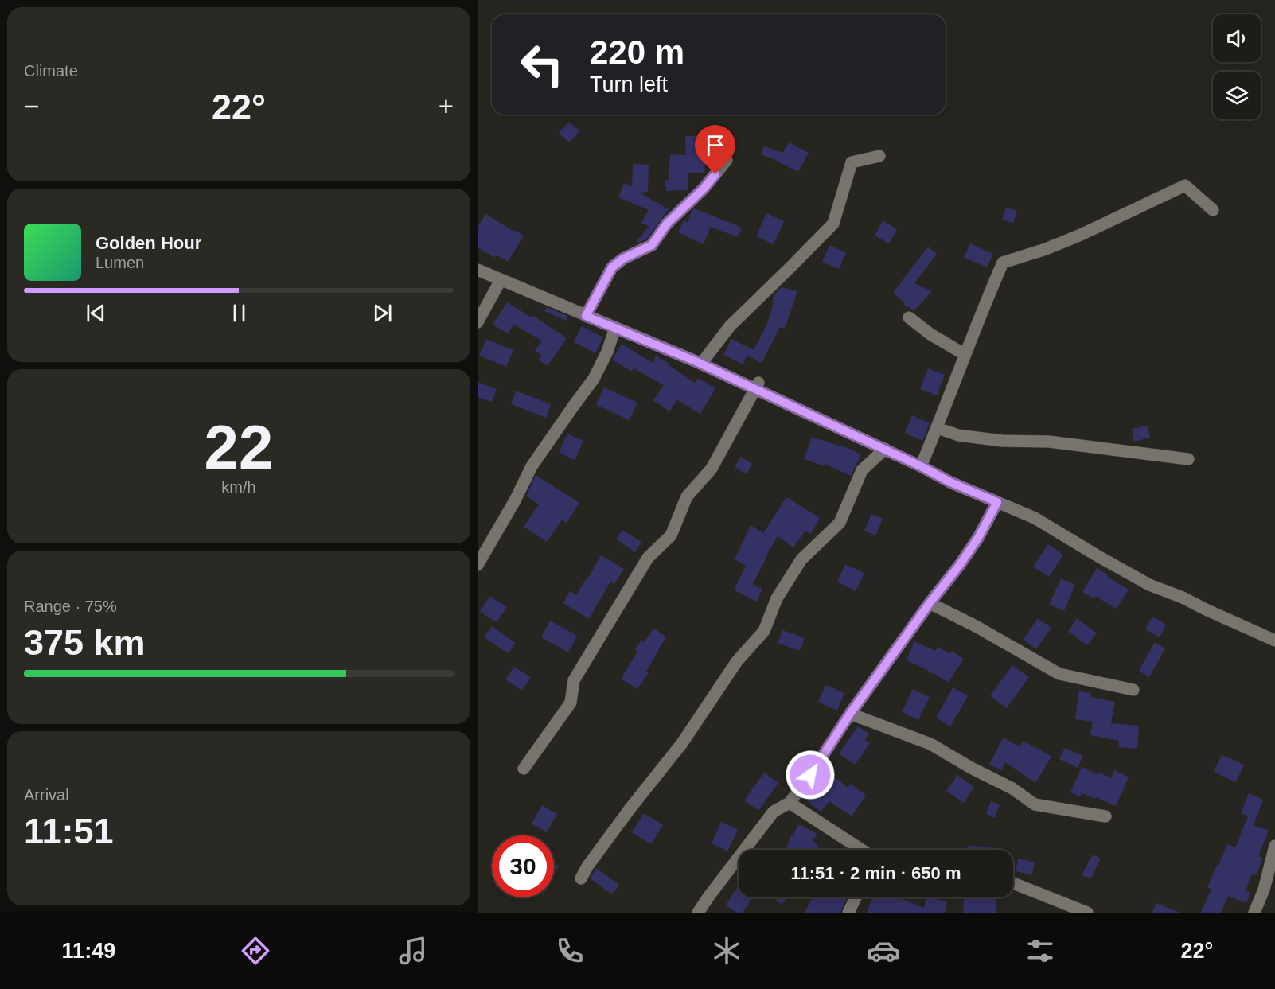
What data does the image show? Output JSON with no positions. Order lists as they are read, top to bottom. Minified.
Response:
{"page":{"tile":["Climate",["22","km/h"],["Range · 75%","375 km"],["Arrival","11:51"]],"turn":["220 m","Turn left"],"heat":["−","22°","+"],"song":["Golden Hour","Lumen"],"limit":"30","trip":"11:51 · 2 min · 650 m","tabs":["11:49","22°"]}}
